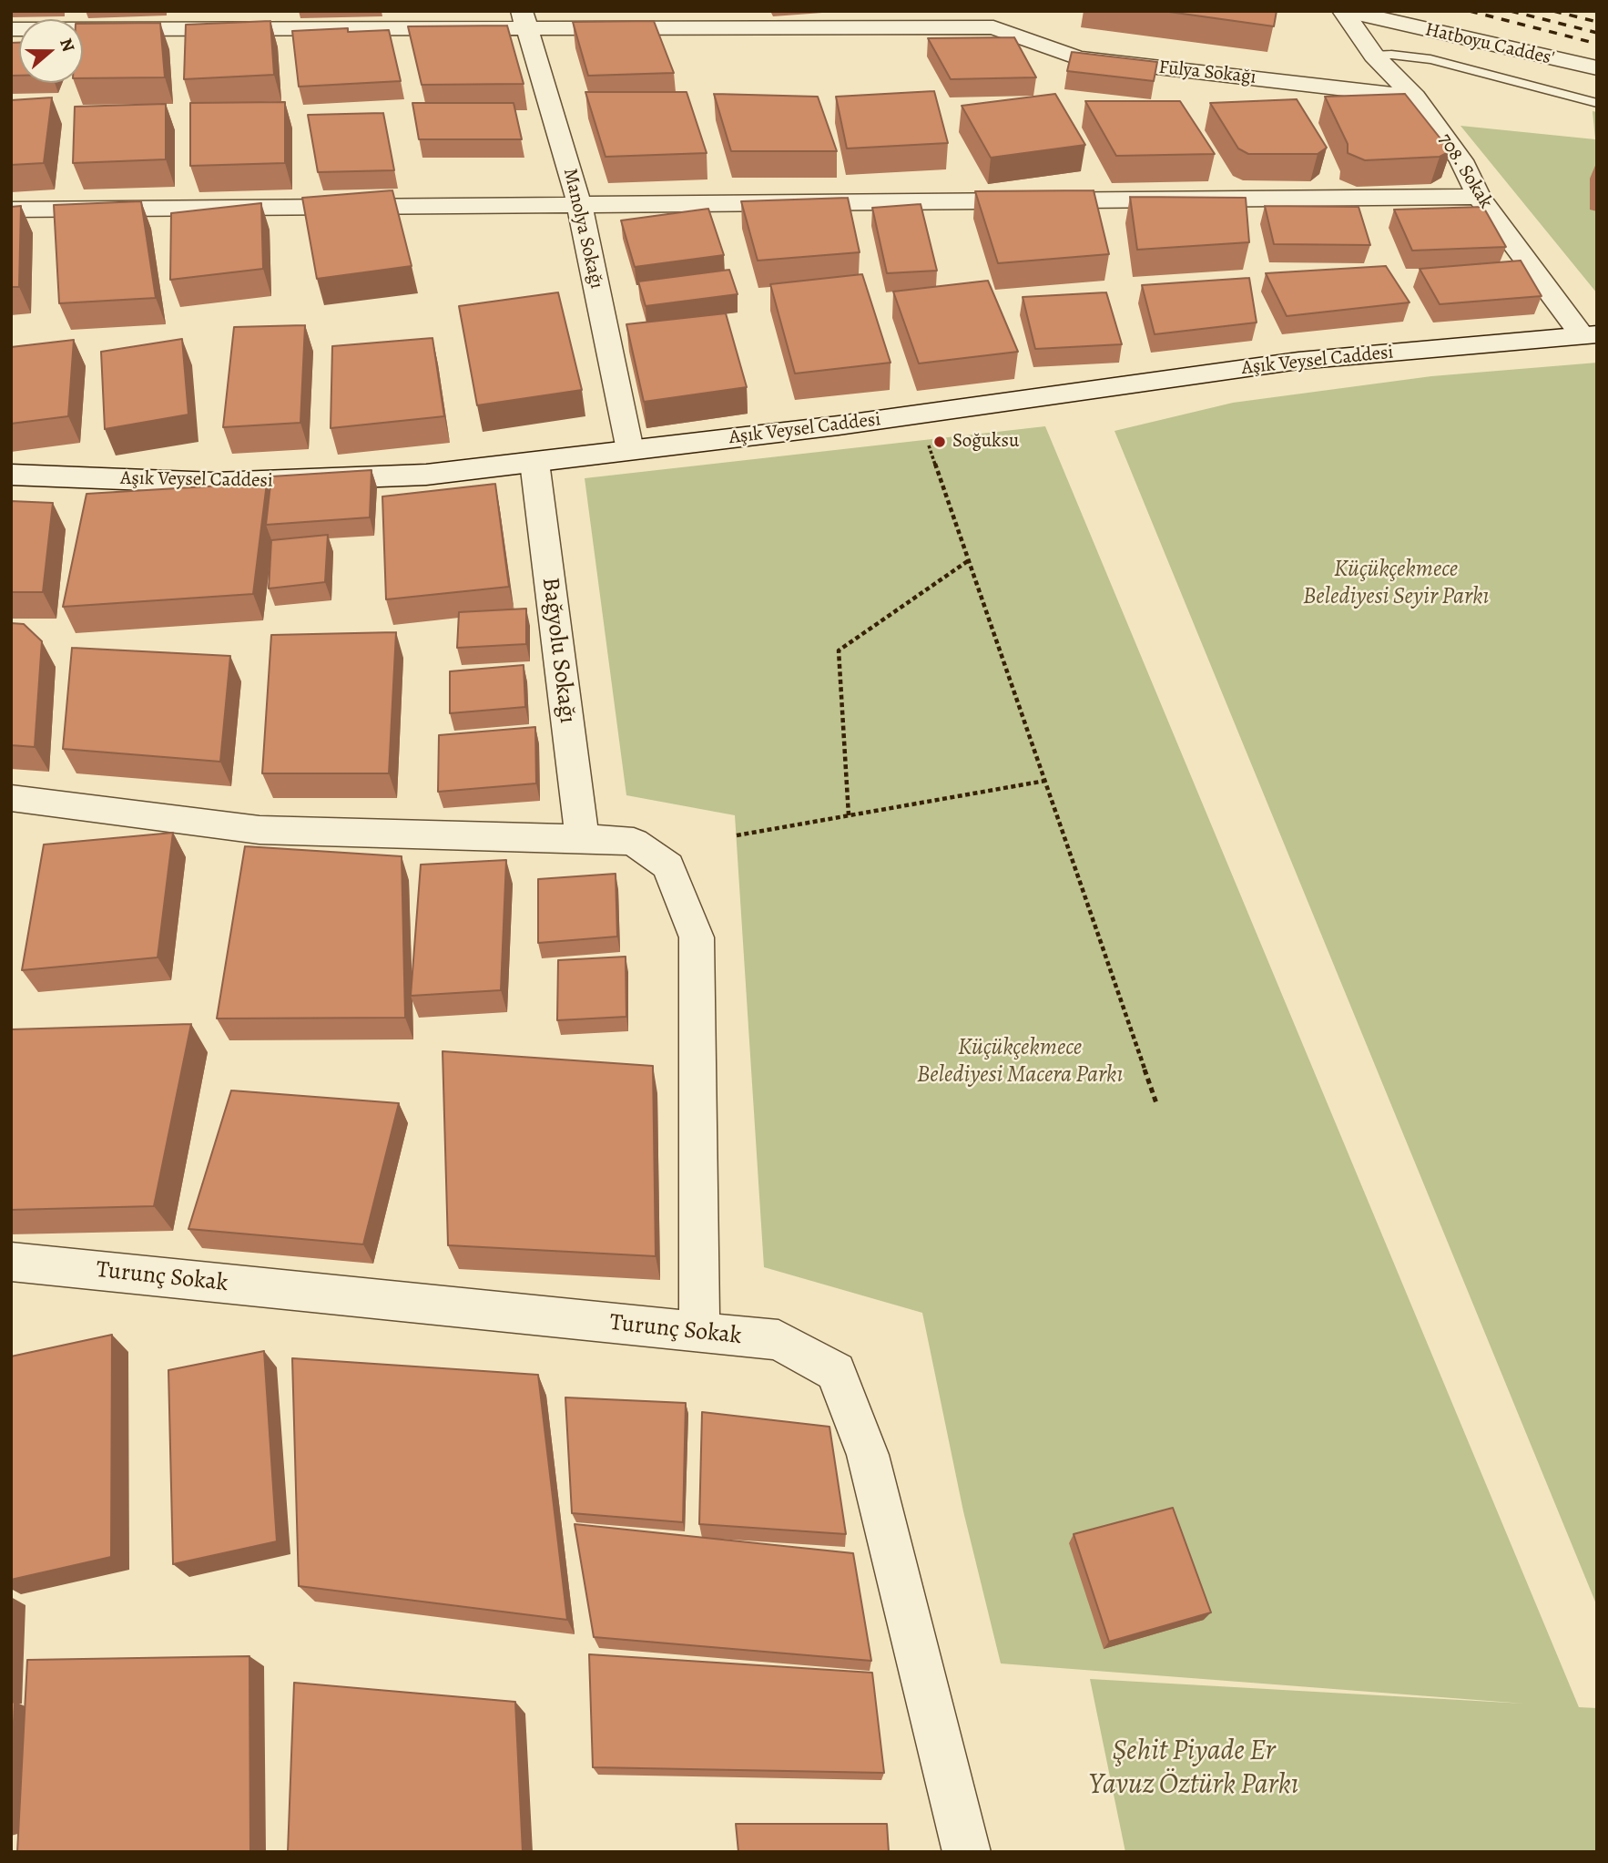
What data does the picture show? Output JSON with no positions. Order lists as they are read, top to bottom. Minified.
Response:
{"streets":{"street":["Hatboyu Caddes'","Fulya Sokağı","708. Sokak","Manolya Sokağı","Aşık Veysel Caddesi","Bağyolu Sokağı","Turunç Sokak"]},"crossings":[["Hatboyu Caddes'","708. Sokak"],["Fulya Sokağı","708. Sokak"],["Fulya Sokağı","Manolya Sokağı"],["708. Sokak","Aşık Veysel Caddesi"],["Manolya Sokağı","Aşık Veysel Caddesi"],["Aşık Veysel Caddesi","Bağyolu Sokağı"]],"parks":["Küçükçekmece Belediyesi Seyir Parkı","Küçükçekmece Belediyesi Macera Parkı","Şehit Piyade Er Yavuz Öztürk Parkı"],"places":["Soğuksu"],"north":"right"}
